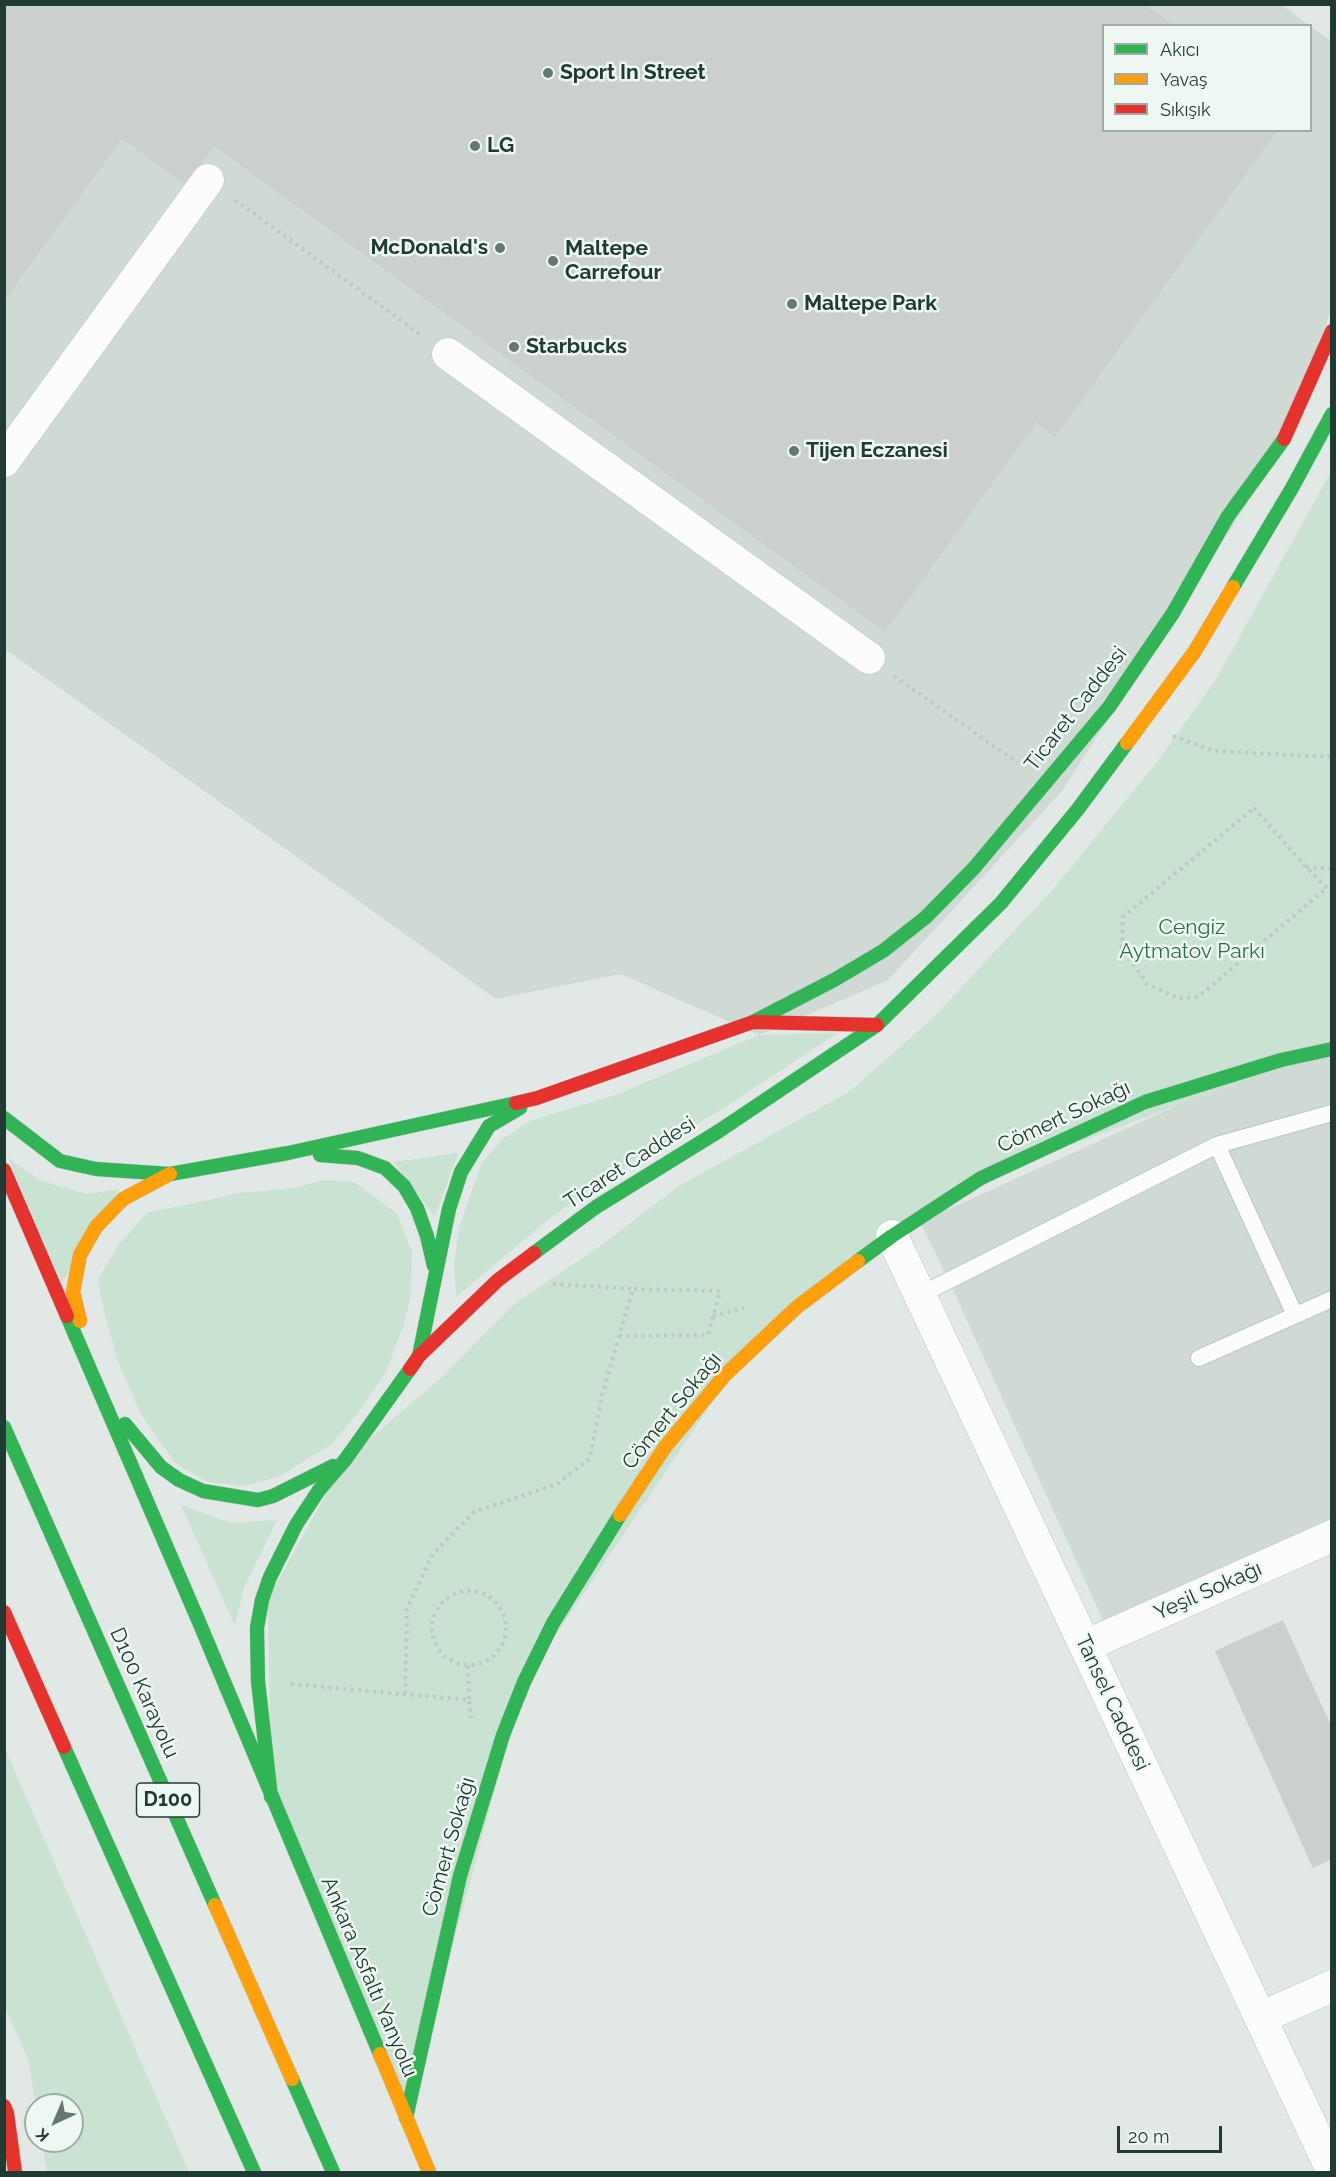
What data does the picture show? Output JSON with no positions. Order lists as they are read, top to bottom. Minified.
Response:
{"streets":{"main road":["Ticaret Caddesi","Cömert Sokağı","D100 Karayolu","D100","Ankara Asfaltı Yanyolu"],"street":["Yeşil Sokağı","Tansel Caddesi"]},"crossings":[["Ticaret Caddesi","Ankara Asfaltı Yanyolu"],["Cömert Sokağı","Tansel Caddesi"],["Cömert Sokağı","Ankara Asfaltı Yanyolu"],["Yeşil Sokağı","Tansel Caddesi"]],"parks":["Cengiz Aytmatov Parkı"],"places":["Sport In Street","LG","McDonald's","Maltepe Carrefour","Maltepe Park","Starbucks","Tijen Eczanesi"],"legend":["Akıcı","Yavaş","Sıkışık"],"scale_bar":"20 m","north":"bottom left"}
